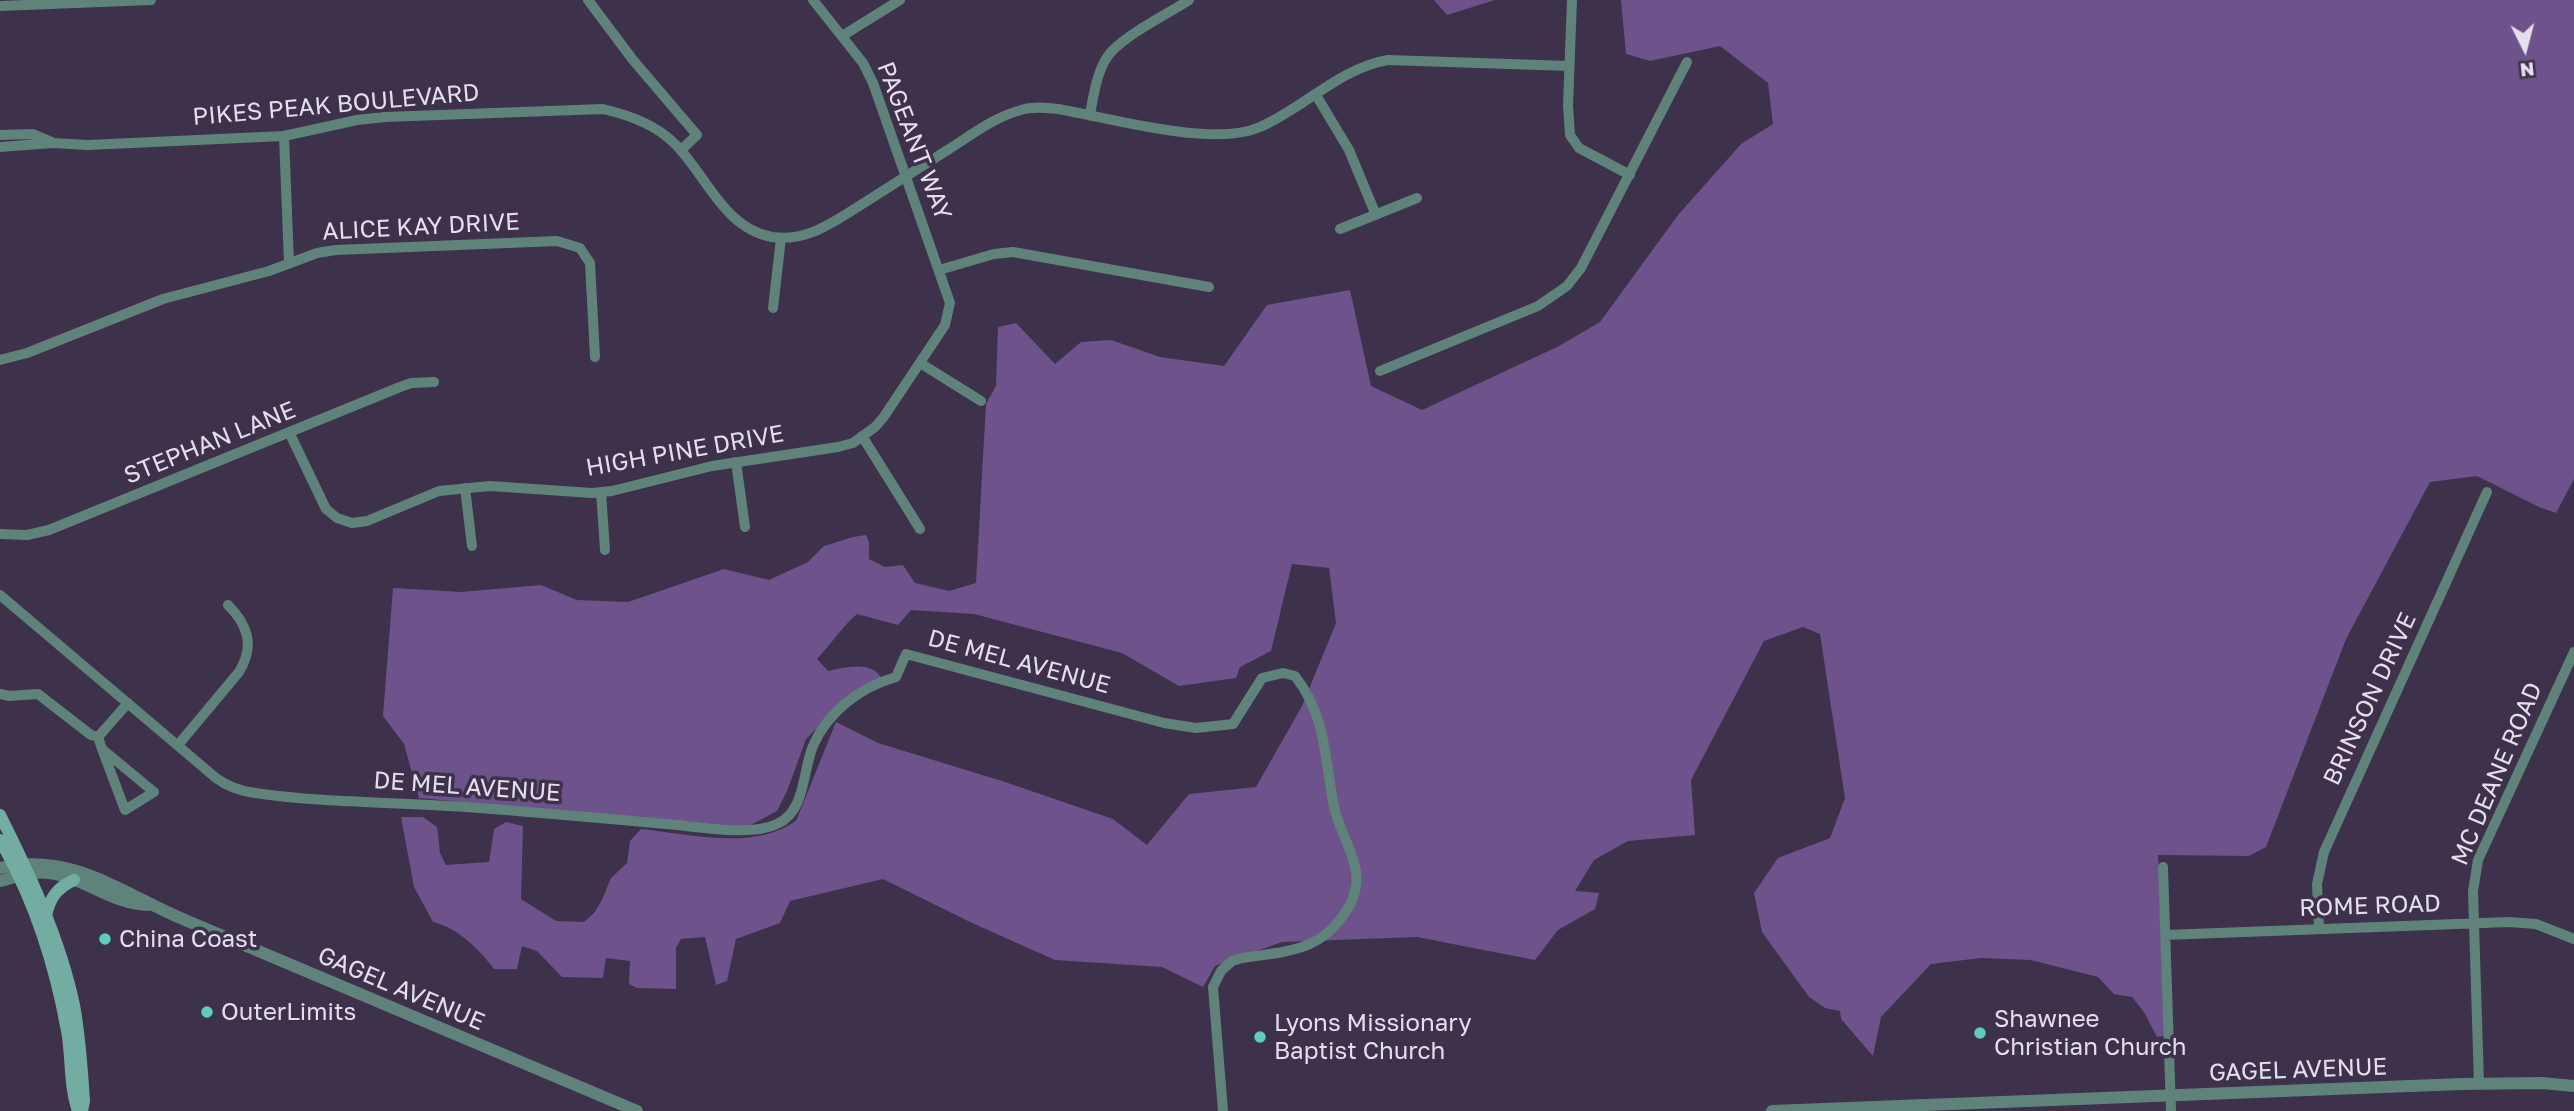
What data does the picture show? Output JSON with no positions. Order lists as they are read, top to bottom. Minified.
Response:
{"streets":{"street":["PIKES PEAK BOULEVARD","PAGEANT WAY","ALICE KAY DRIVE","STEPHAN LANE","HIGH PINE DRIVE","DE MEL AVENUE","BRINSON DRIVE","MC DEANE ROAD","ROME ROAD","GAGEL AVENUE"]},"crossings":[["PIKES PEAK BOULEVARD","PAGEANT WAY"],["PAGEANT WAY","HIGH PINE DRIVE"],["STEPHAN LANE","HIGH PINE DRIVE"],["BRINSON DRIVE","ROME ROAD"],["MC DEANE ROAD","ROME ROAD"],["MC DEANE ROAD","GAGEL AVENUE"]],"places":["China Coast","OuterLimits","Shawnee Christian Church","Lyons Missionary Baptist Church"],"north":"bottom"}
